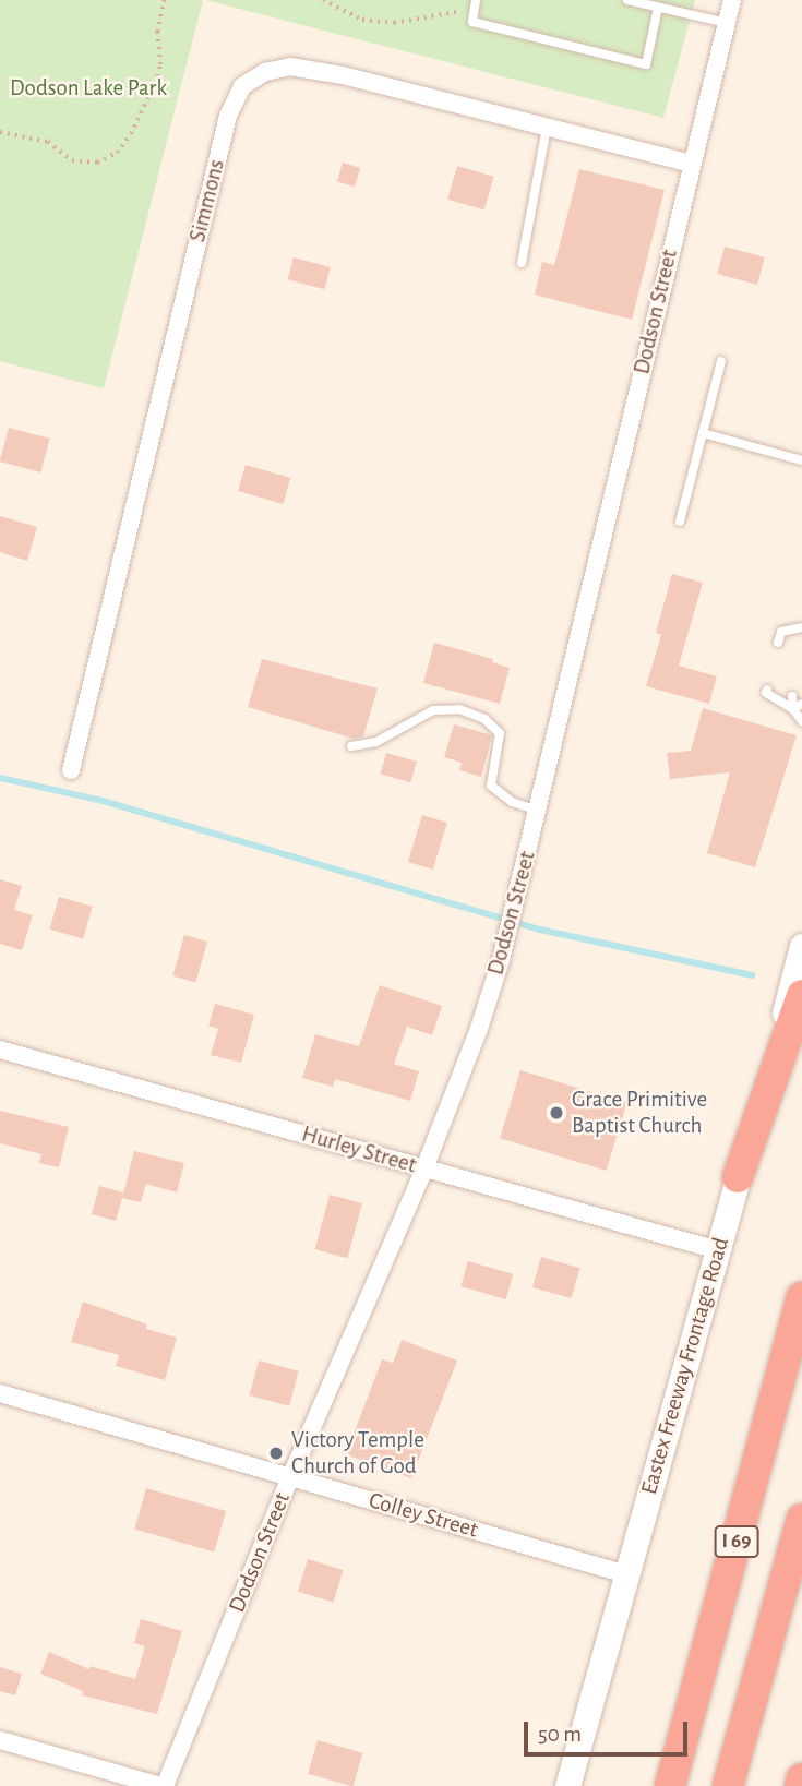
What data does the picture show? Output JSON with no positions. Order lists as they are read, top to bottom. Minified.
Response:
{"streets":{"highway":["I 69"],"main road":["Eastex Freeway Frontage Road"],"street":["Simmons","Dodson Street","Hurley Street","Colley Street"]},"crossings":[["Simmons","Dodson Street"],["Dodson Street","Hurley Street"],["Dodson Street","Colley Street"],["Hurley Street","Eastex Freeway Frontage Road"],["Eastex Freeway Frontage Road","Colley Street"]],"parks":["Dodson Lake Park"],"places":["Grace Primitive Baptist Church","Victory Temple Church of God"],"scale_bar":"50 m"}
